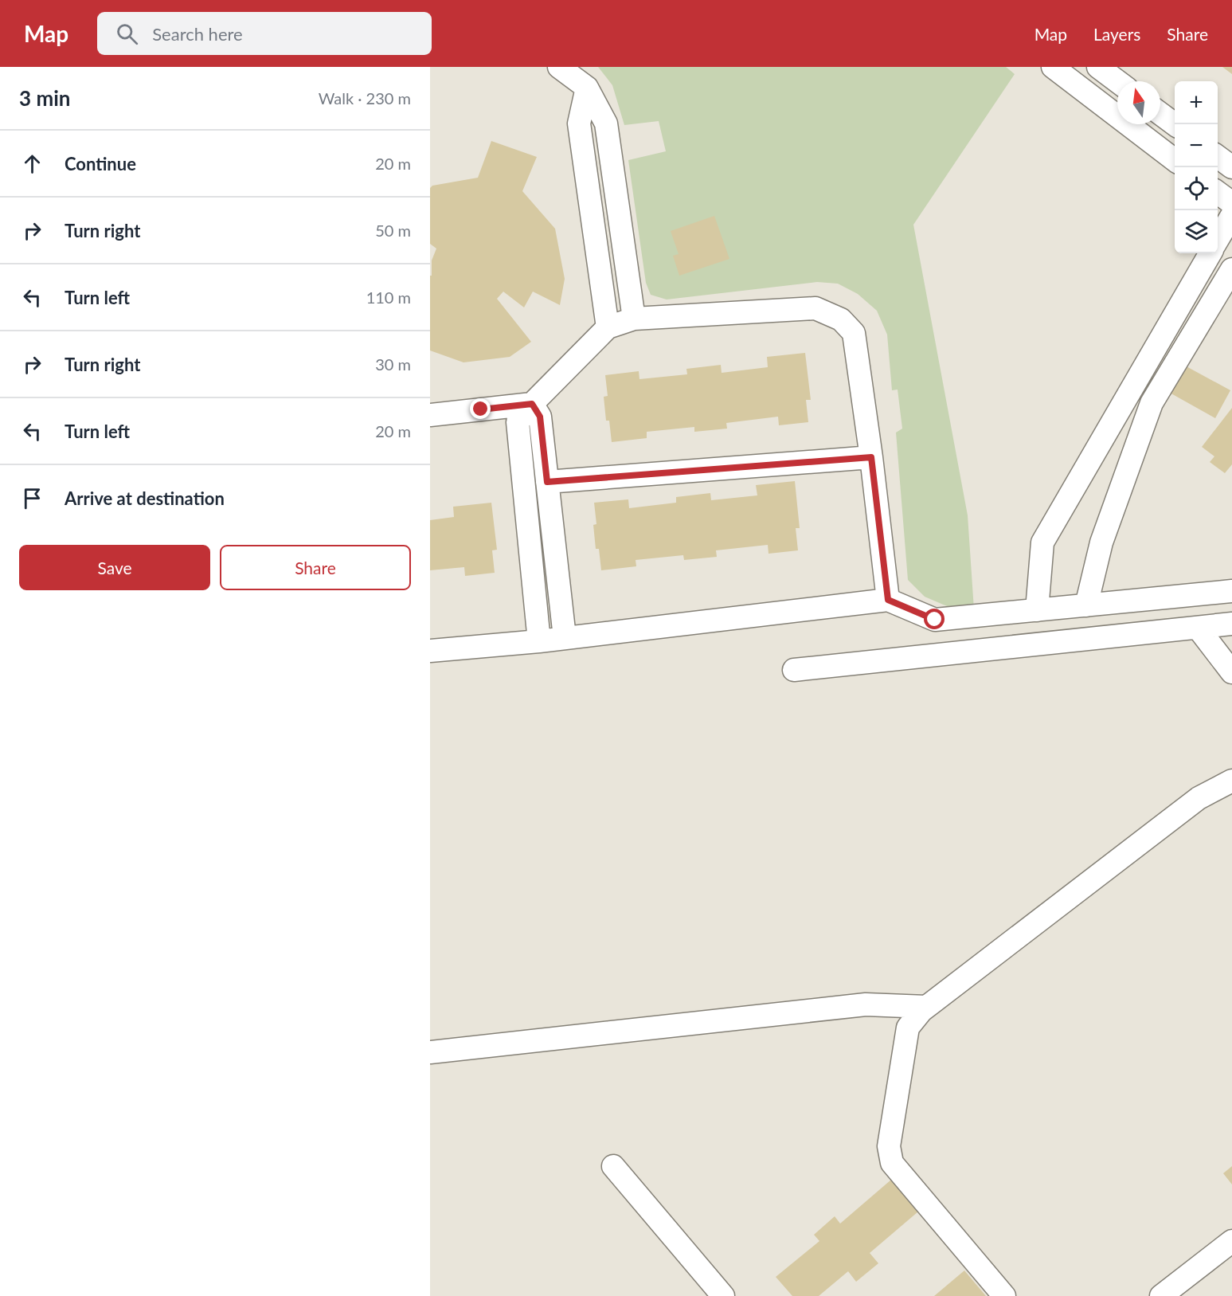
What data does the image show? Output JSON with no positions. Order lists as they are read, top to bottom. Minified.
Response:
{"north":"top","page":{"header":"Map","search":"Search here","nav":["Map","Layers","Share"],"heading":["3 min","Walk · 230 m"],"map_buttons":["+","−"],"list":[["Continue","20 m"],["Turn right","50 m"],["Turn left","110 m"],["Turn right","30 m"],["Turn left","20 m"],"Arrive at destination"],"buttons":["Save","Share"]}}
